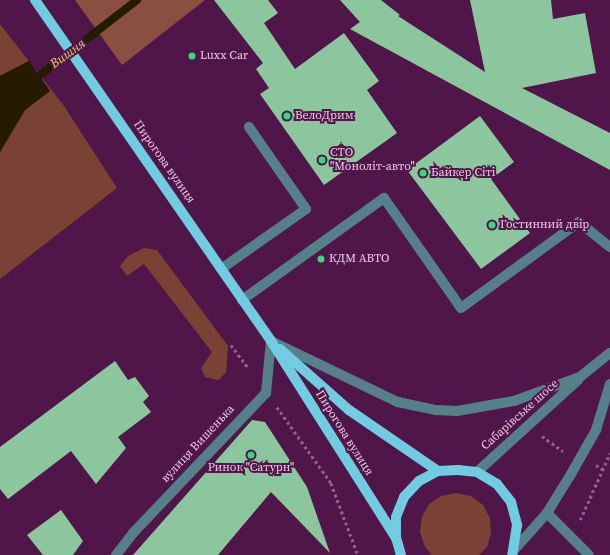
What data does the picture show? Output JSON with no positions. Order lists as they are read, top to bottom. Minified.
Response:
{"streets":{"main road":["Пирогова вулиця"],"street":["Сабарівське шосе","вулиця Вишенька"]},"water":["Вишня"],"places":["Luxx Car","ВелоДрим","СТО \"Моноліт-авто\"","Байкер Сіті","Гостинний двір","КДМ АВТО","Ринок \"Сатурн\""]}
